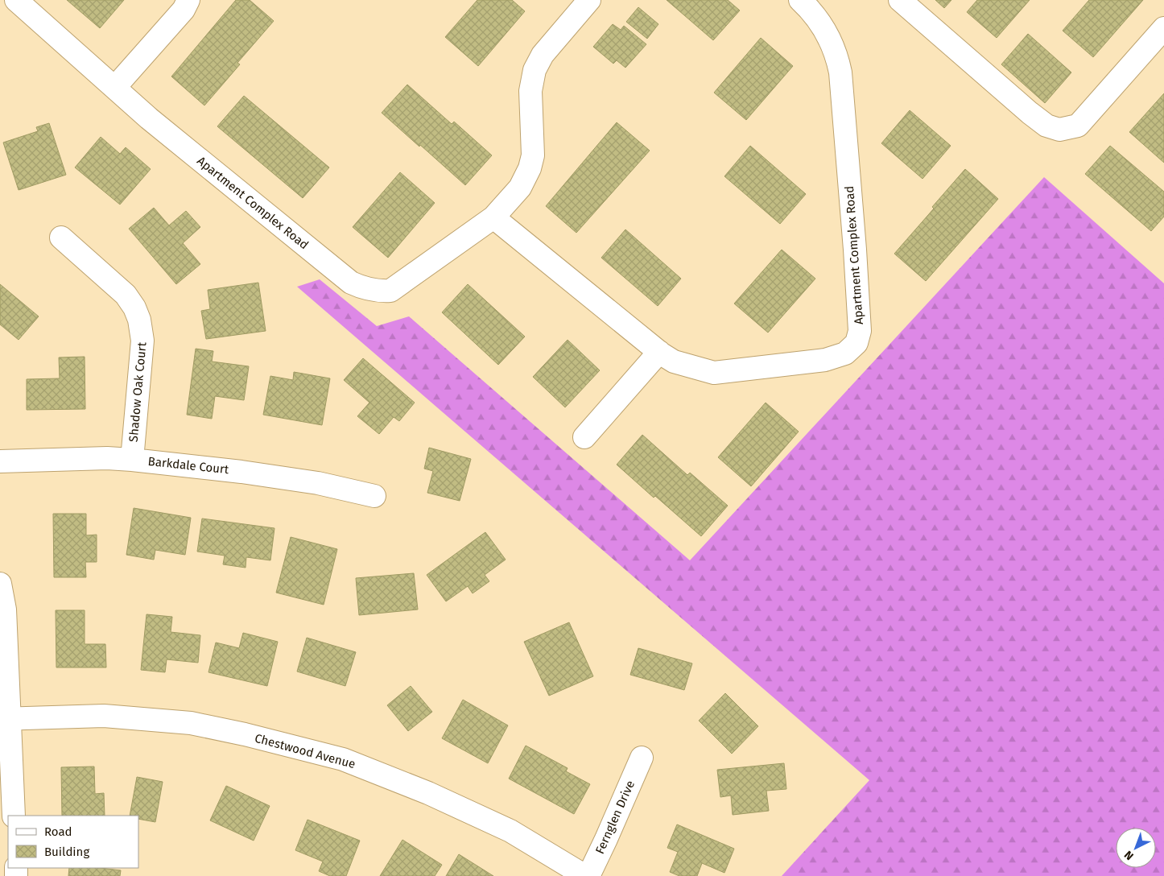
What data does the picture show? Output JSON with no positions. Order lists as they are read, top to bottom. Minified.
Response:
{"streets":{"street":["Apartment Complex Road","Shadow Oak Court","Barkdale Court","Chestwood Avenue","Fernglen Drive"]},"crossings":[["Shadow Oak Court","Barkdale Court"],["Chestwood Avenue","Fernglen Drive"]],"legend":["Road","Building"],"north":"bottom left"}
